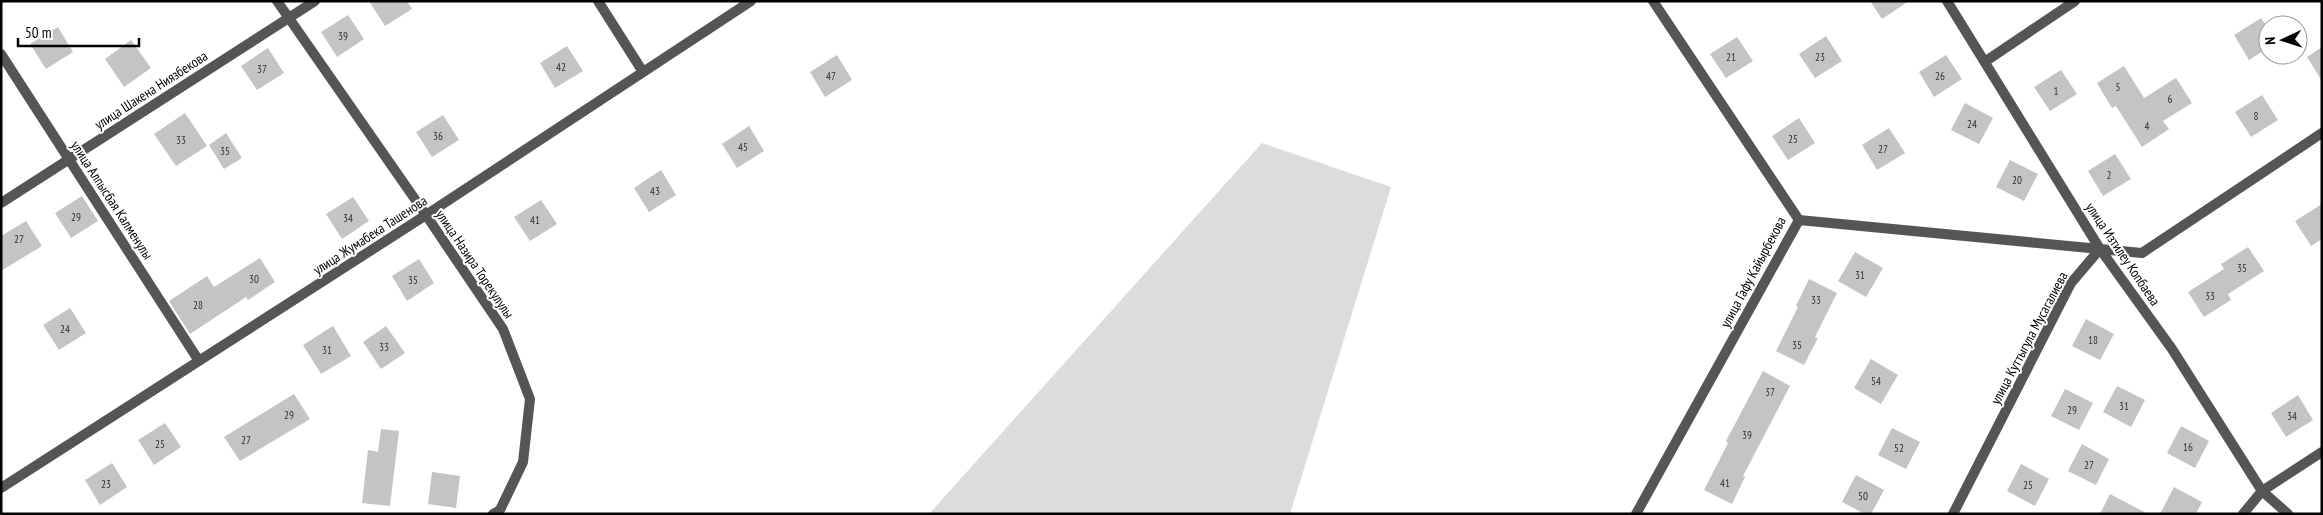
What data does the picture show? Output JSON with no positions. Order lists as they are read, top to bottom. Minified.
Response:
{"streets":{"street":["улица Шакена Ниязбекова","улица Алпысбая Калменулы","улица Жумабека Ташенова","улица Изтилеу Копбаева","улица Назира Торекулулы","улица Гафу Кайырбекова","улица Куттыгула Мусагалиева"]},"crossings":[["улица Шакена Ниязбекова","улица Алпысбая Калменулы"],["улица Шакена Ниязбекова","улица Назира Торекулулы"],["улица Алпысбая Калменулы","улица Жумабека Ташенова"],["улица Жумабека Ташенова","улица Назира Торекулулы"],["улица Изтилеу Копбаева","улица Куттыгула Мусагалиева"]],"house_numbers":["39","21","23","42","37","47","26","5","1","6","8","24","4","36","25","33","45","27","35","2","20","43","29","34","41","27","35","31","30","35","33","33","28","24","18","35","33","31","54","37","31","29","29","34","39","27","25","16","52","27","41","23","25","50"],"scale_bar":"50 m","north":"left"}
